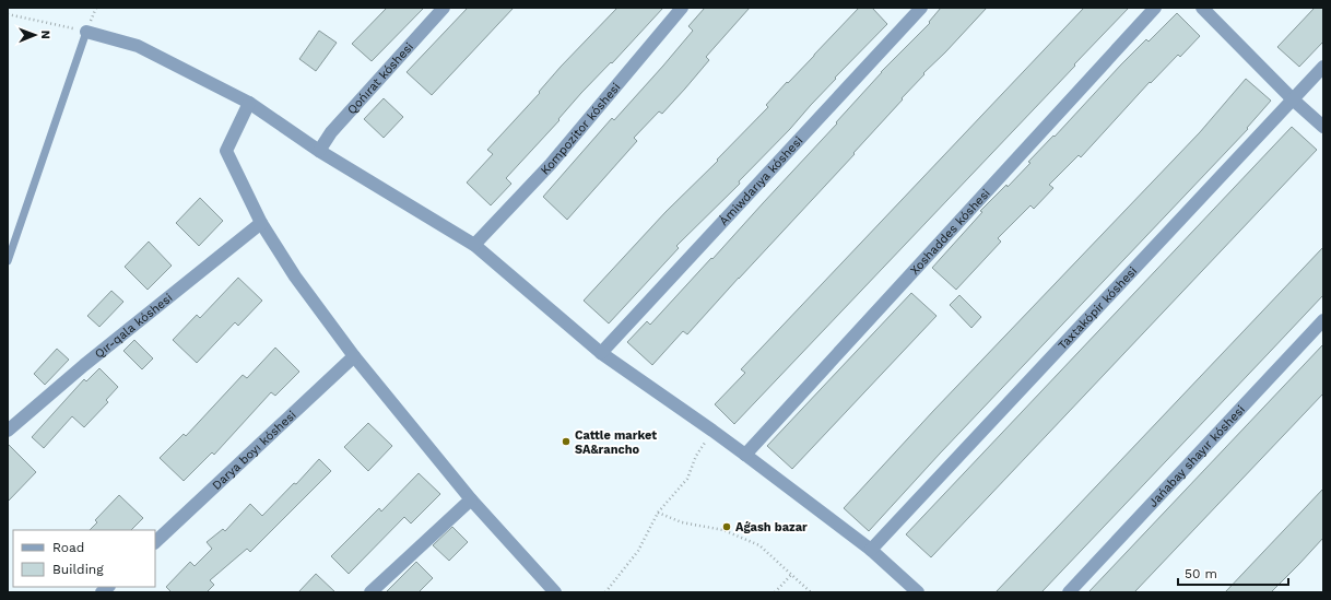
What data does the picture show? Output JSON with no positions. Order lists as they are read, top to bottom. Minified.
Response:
{"streets":{"street":["Qońırat kóshesi","Kompozitor kóshesi","Ámiwdarıya kóshesi","Xoshaddes kóshesi","Taxtakópir kóshesi","Qır-qala kóshesi","Darya boyı kóshesi","Jańabay shayır kóshesi"]},"places":["Cattle market SA&rancho","Aǵash bazar"],"legend":["Road","Building"],"scale_bar":"50 m","north":"right"}
